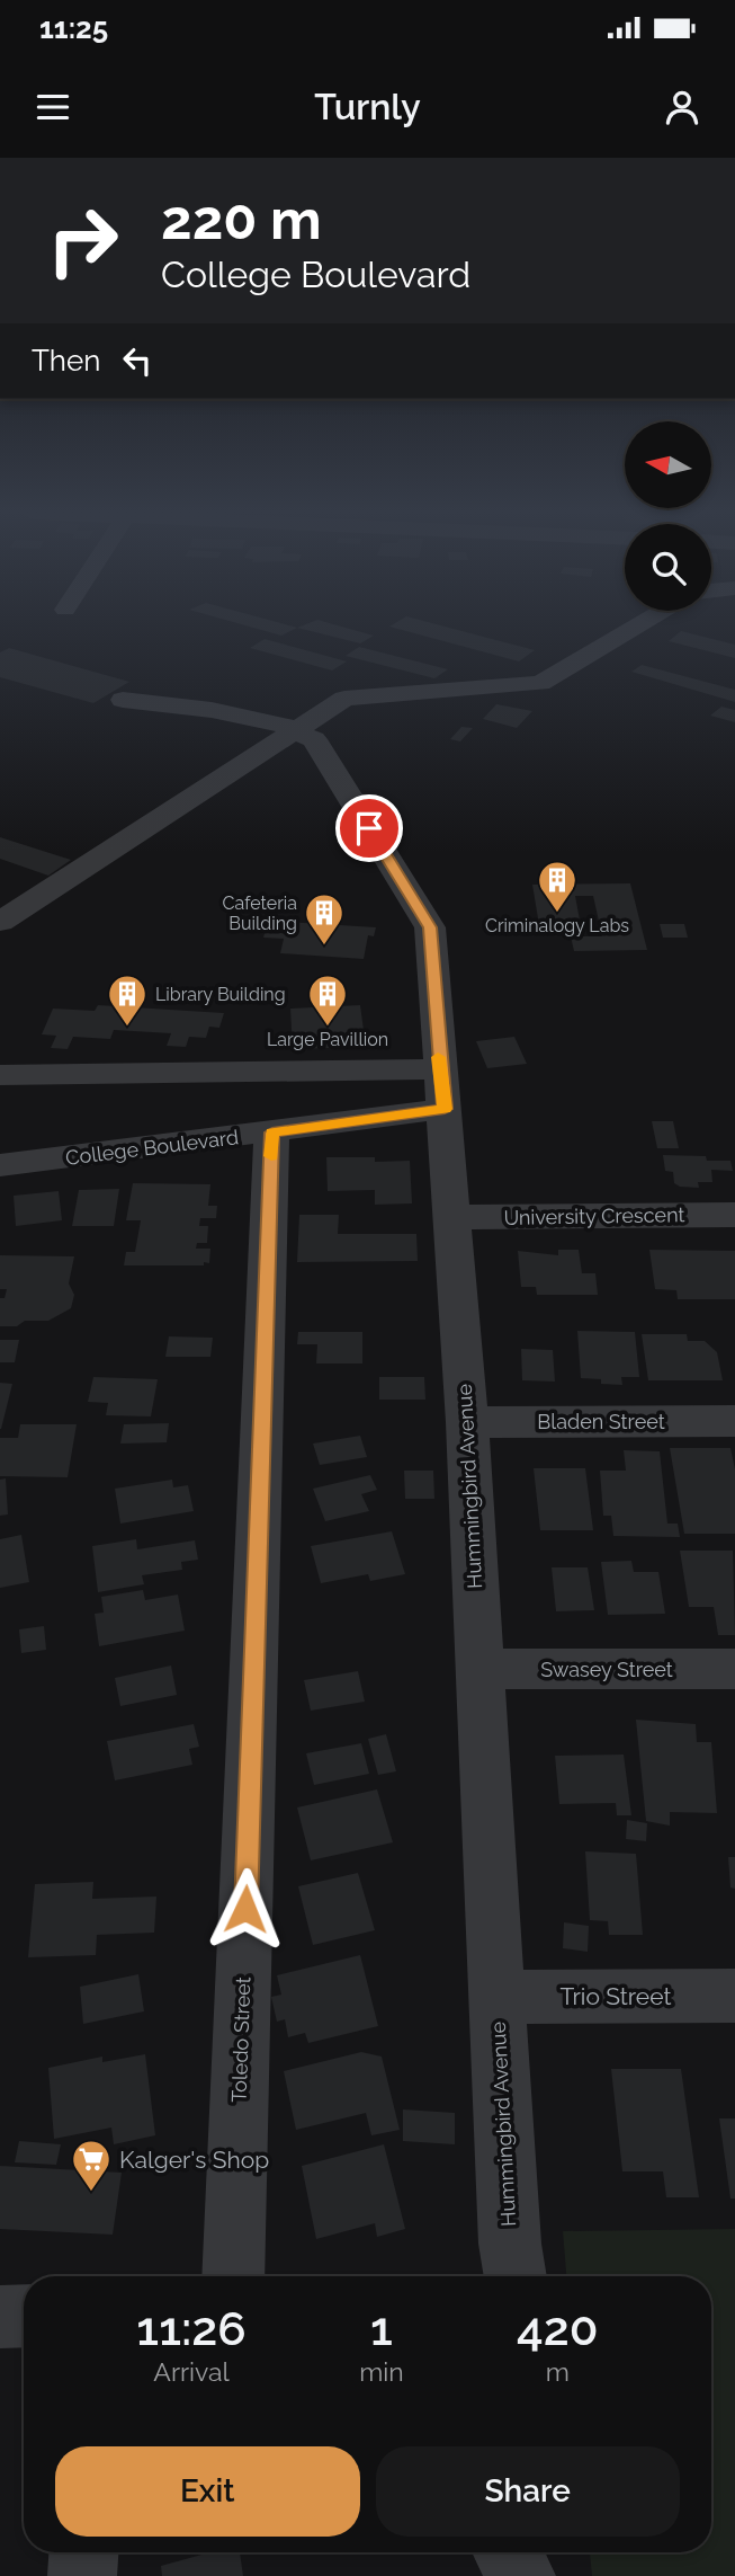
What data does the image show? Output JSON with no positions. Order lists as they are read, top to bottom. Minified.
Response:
{"streets":{"street":["College Boulevard","University Crescent","Bladen Street","Hummingbird Avenue","Swasey Street","Trio Street","Toledo Street"]},"crossings":[["College Boulevard","Hummingbird Avenue"],["College Boulevard","Toledo Street"],["University Crescent","Hummingbird Avenue"],["Bladen Street","Hummingbird Avenue"],["Hummingbird Avenue","Swasey Street"],["Hummingbird Avenue","Trio Street"]],"places":{"building":["Criminalogy Labs","Cafeteria Building","Library Building","Large Pavillion"],"supermarket":["Kalger's Shop"]},"north":"left","page":{"status":"11:25","header":"Turnly","turn":["220 m","College Boulevard"],"then":"Then","eta":["11:26","Arrival","1","min","420","m"],"buttons":["Exit","Share"]}}
